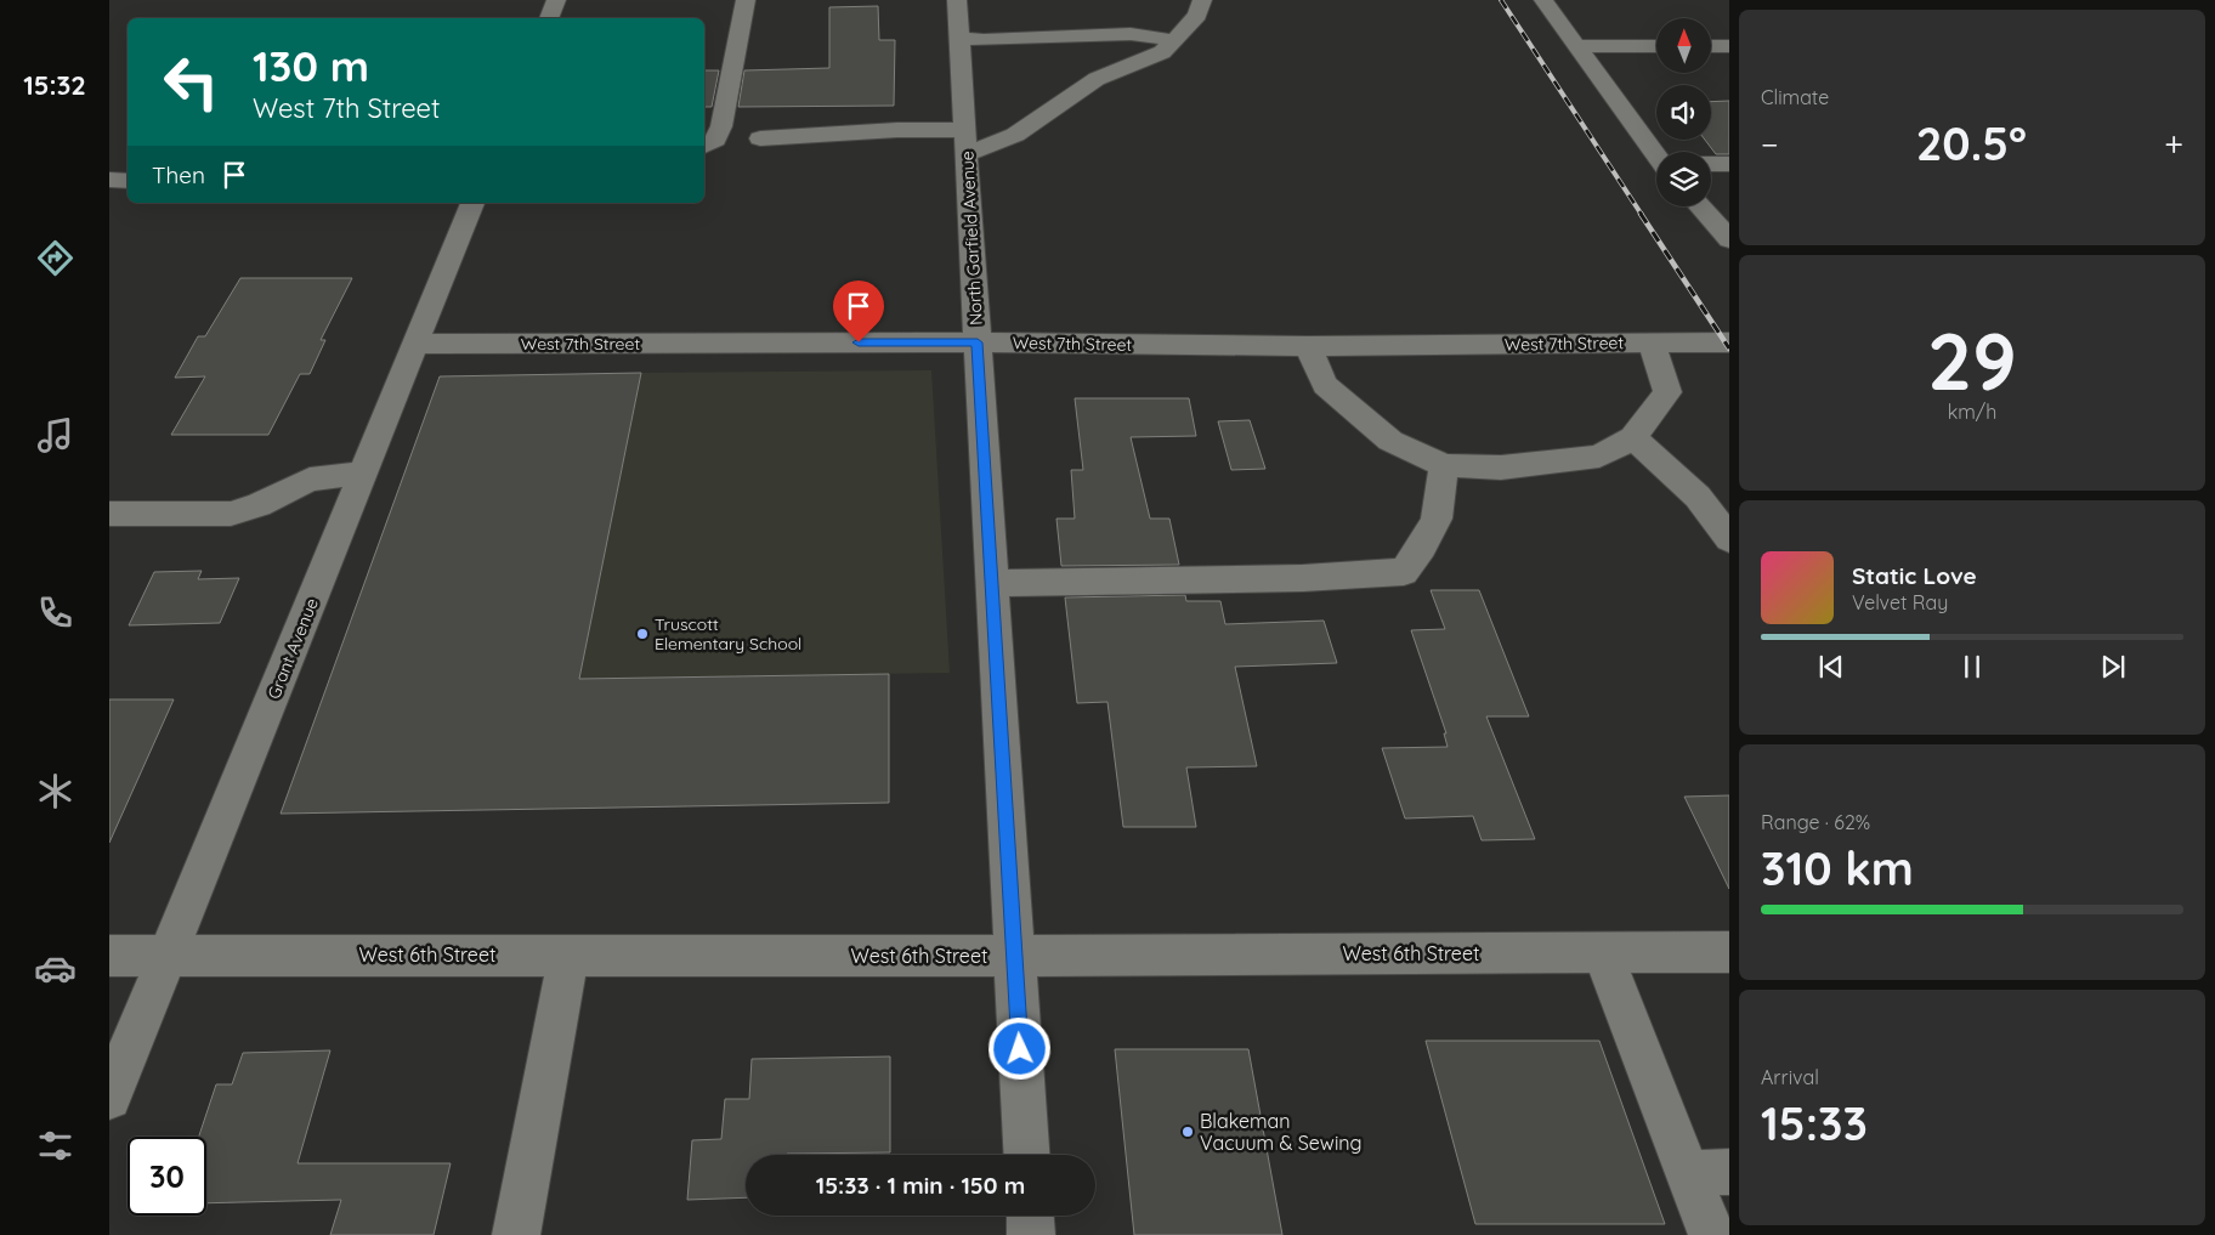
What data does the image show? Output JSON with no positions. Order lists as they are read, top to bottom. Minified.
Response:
{"streets":{"street":["North Garfield Avenue","West 7th Street","Grant Avenue","West 6th Street"]},"crossings":[["North Garfield Avenue","West 7th Street"],["North Garfield Avenue","West 6th Street"],["West 7th Street","Grant Avenue"],["Grant Avenue","West 6th Street"]],"places":["Truscott Elementary School","Blakeman Vacuum & Sewing"],"north":"top","page":{"tabs":"15:32","tile":["Climate",["29","km/h"],["Range · 62%","310 km"],["Arrival","15:33"]],"turn":["130 m","West 7th Street"],"heat":["−","20.5°","+"],"then":"Then","song":["Static Love","Velvet Ray"],"limit":"30","trip":"15:33 · 1 min · 150 m"}}
